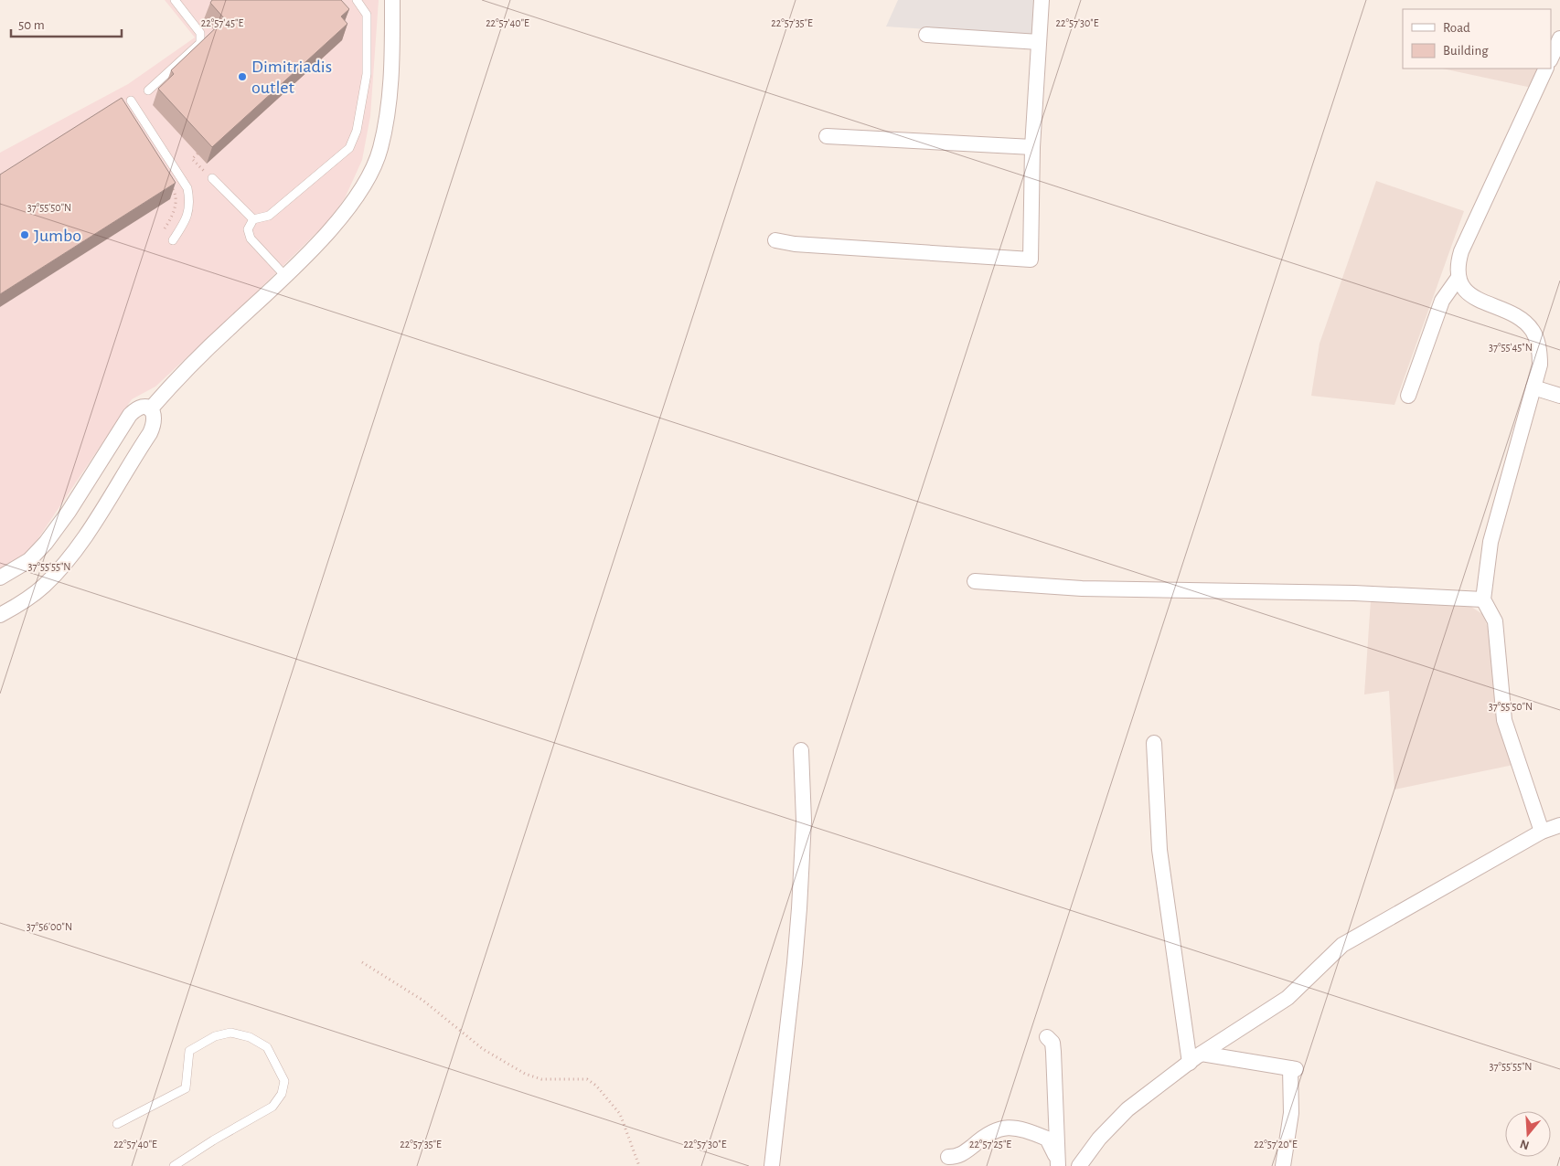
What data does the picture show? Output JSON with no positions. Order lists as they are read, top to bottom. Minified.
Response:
{"places":["Dimitriadis outlet","Jumbo"],"legend":["Road","Building"],"scale_bar":"50 m","north":"bottom","coordinates":["22°57'45\"E","22°57'40\"E","22°57'35\"E","22°57'30\"E","37°55'50\"N","37°55'45\"N","37°55'55\"N","37°56'00\"N","22°57'25\"E","22°57'20\"E"]}
